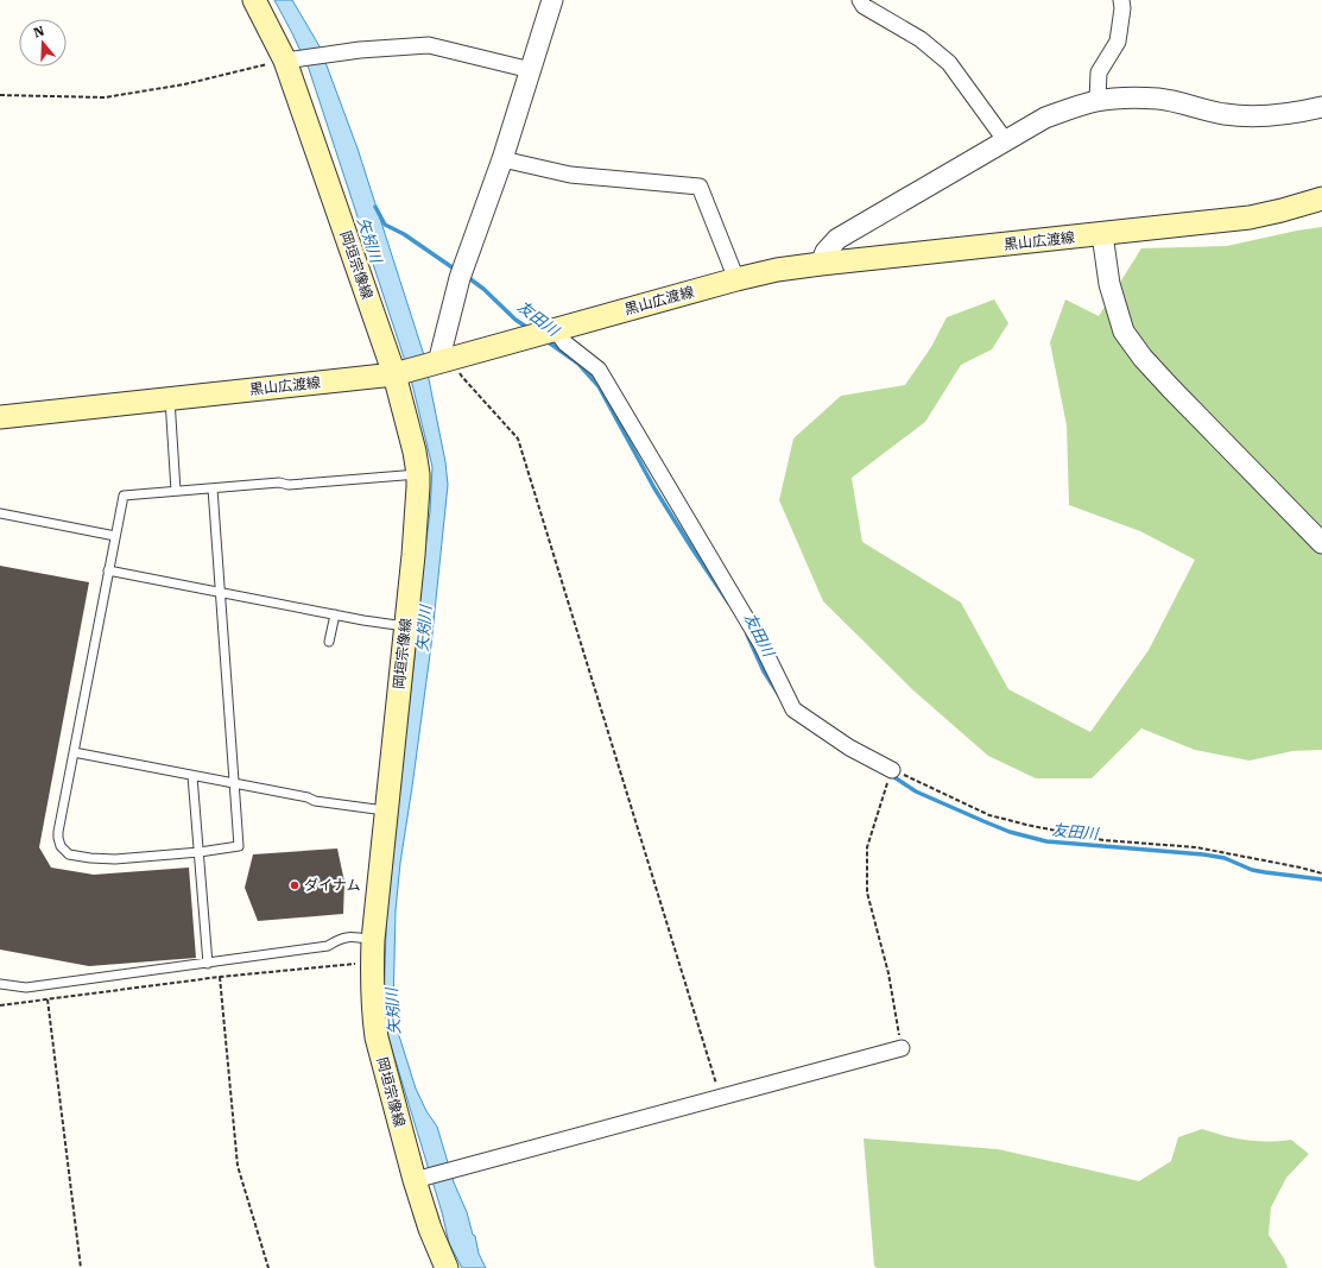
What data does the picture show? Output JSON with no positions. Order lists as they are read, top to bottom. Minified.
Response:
{"streets":{"main road":["黒山広渡線","岡垣宗像線"]},"crossings":[["黒山広渡線","岡垣宗像線"]],"water":["矢矧川","友田川"],"places":["ダイナム"],"north":"top"}
